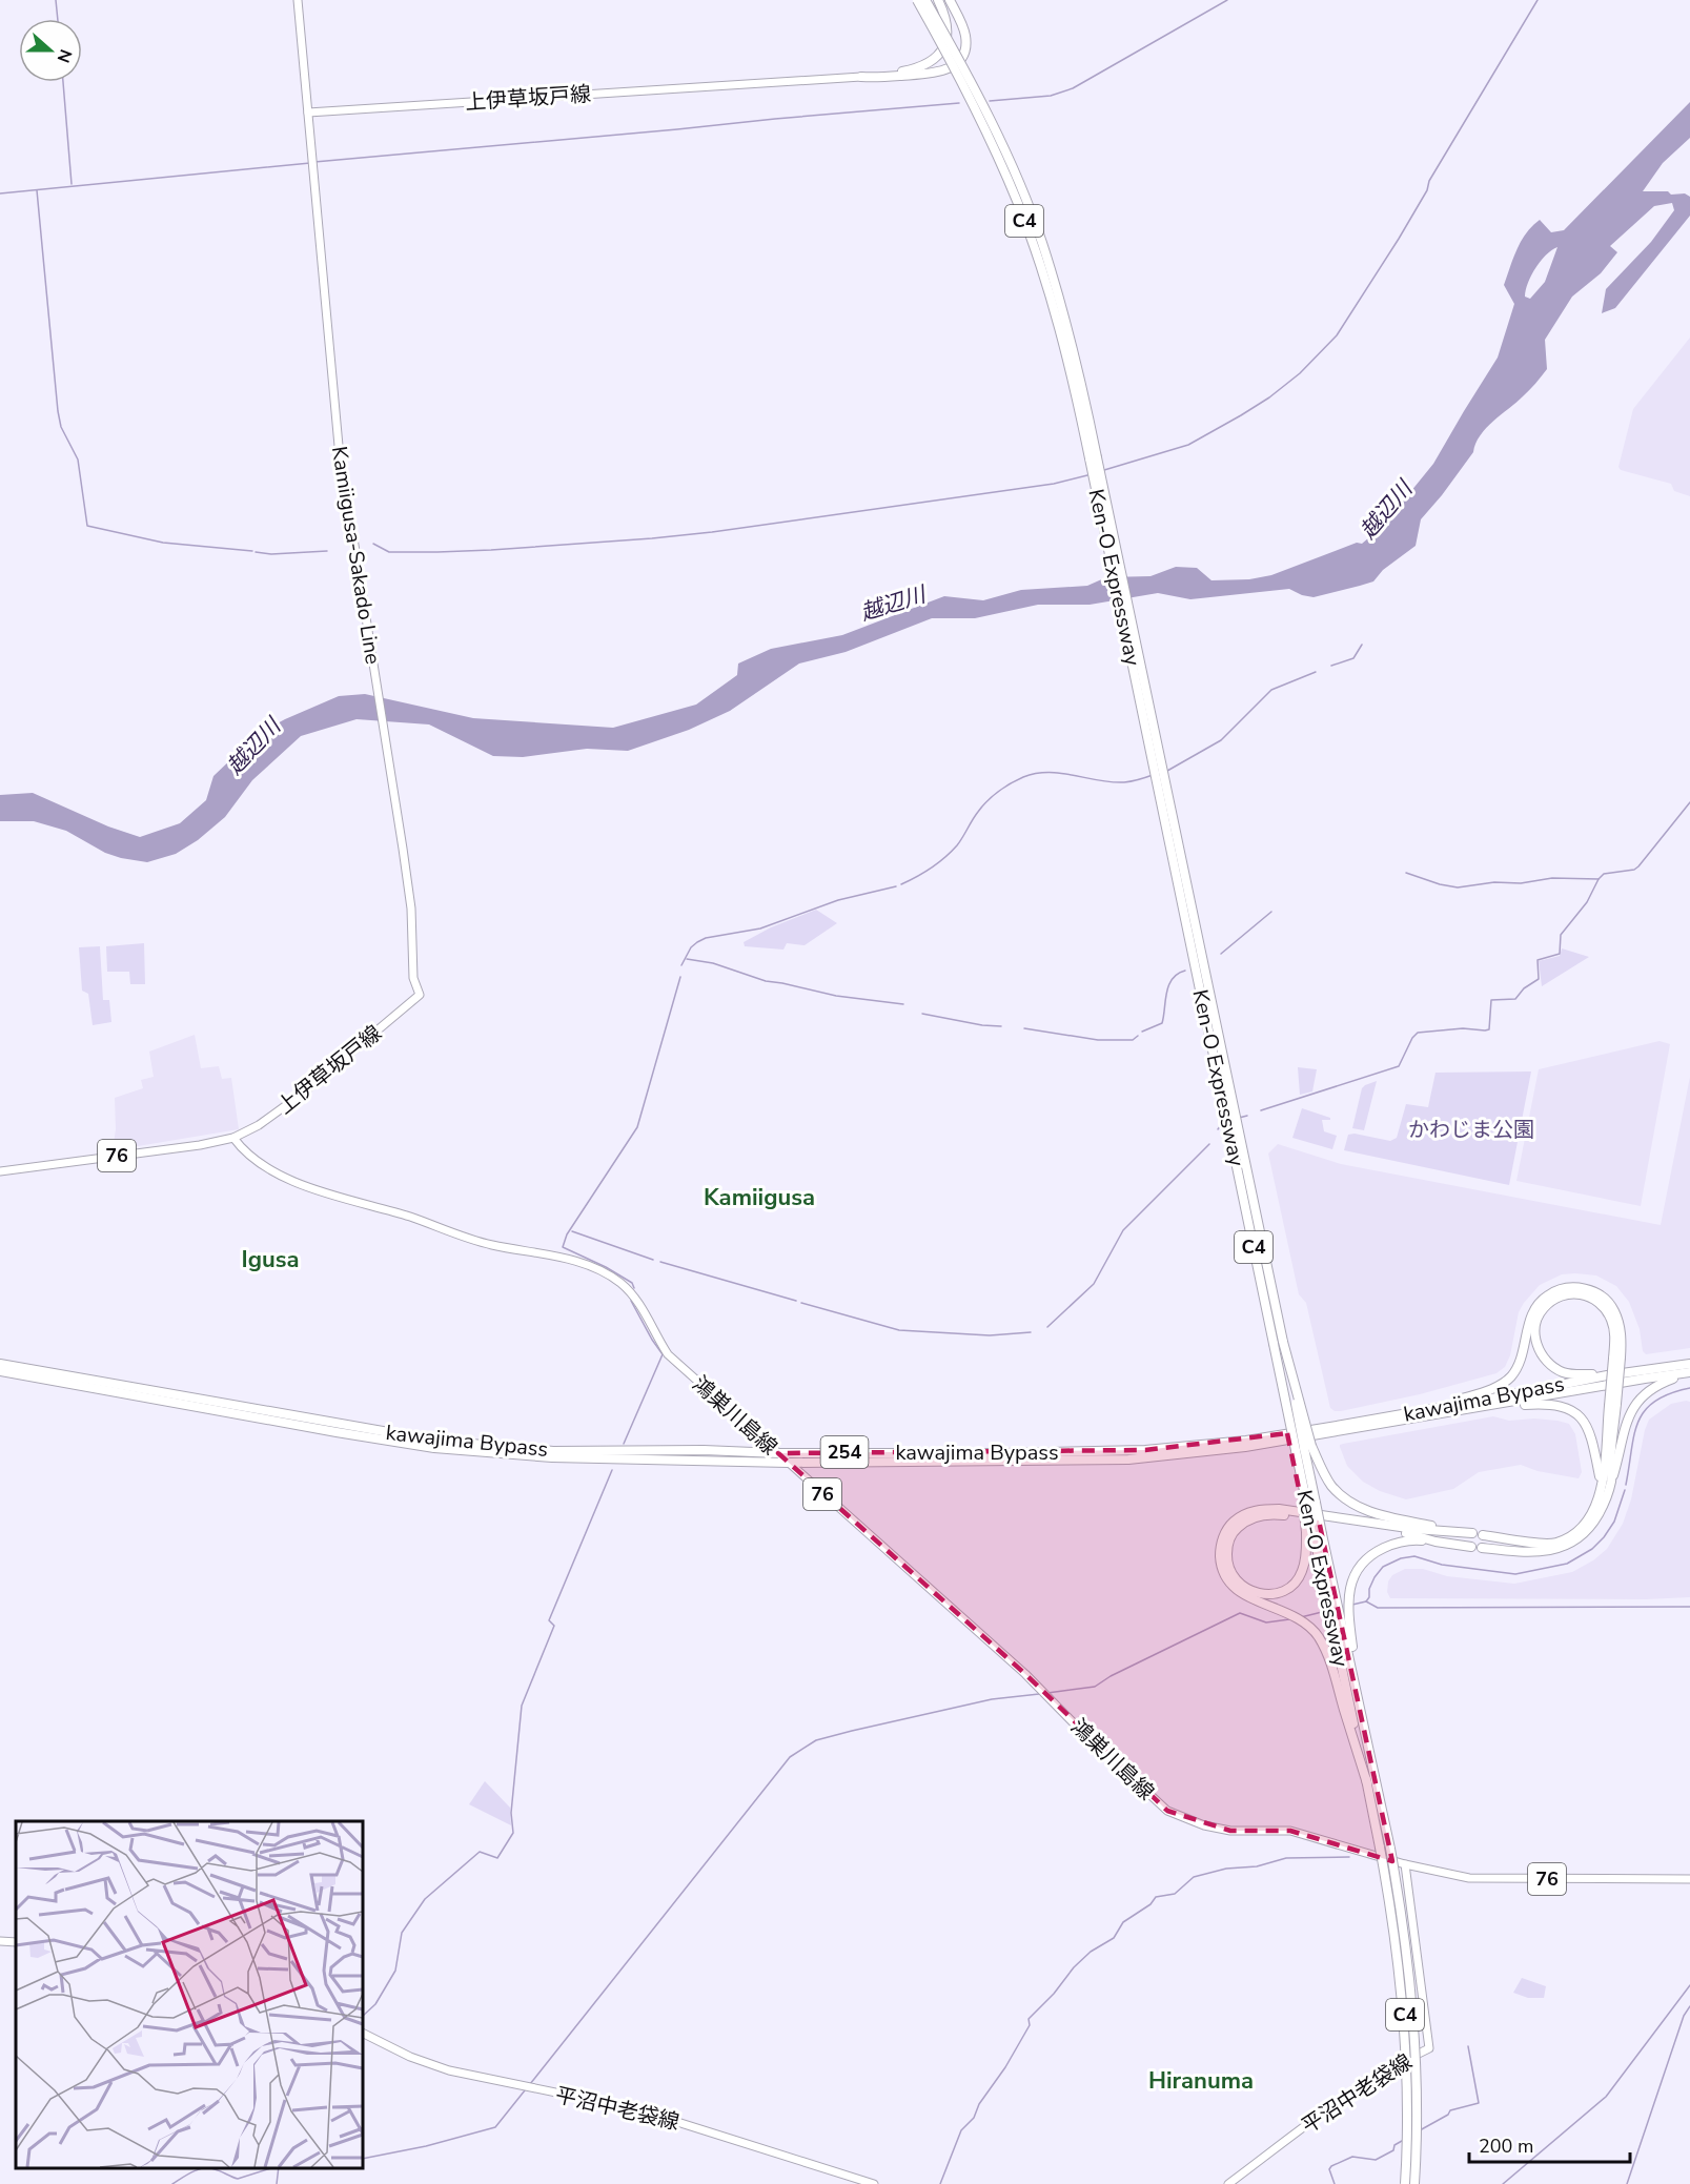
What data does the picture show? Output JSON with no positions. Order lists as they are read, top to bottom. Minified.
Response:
{"streets":{"highway":["C4","Ken-O Expressway","kawajima Bypass","254"],"main road":["上伊草坂戸線","Kamiigusa-Sakado Line","76","鴻巣川島線","平沼中老袋線"]},"crossings":[["上伊草坂戸線","Kamiigusa-Sakado Line"],["上伊草坂戸線","76"],["上伊草坂戸線","鴻巣川島線"],["C4","Ken-O Expressway"],["76","鴻巣川島線"],["76","平沼中老袋線"],["kawajima Bypass","鴻巣川島線"],["鴻巣川島線","平沼中老袋線"]],"districts":["Kamiigusa","Igusa","Hiranuma"],"water":["越辺川"],"parks":["かわじま公園"],"scale_bar":"200 m","north":"right"}
